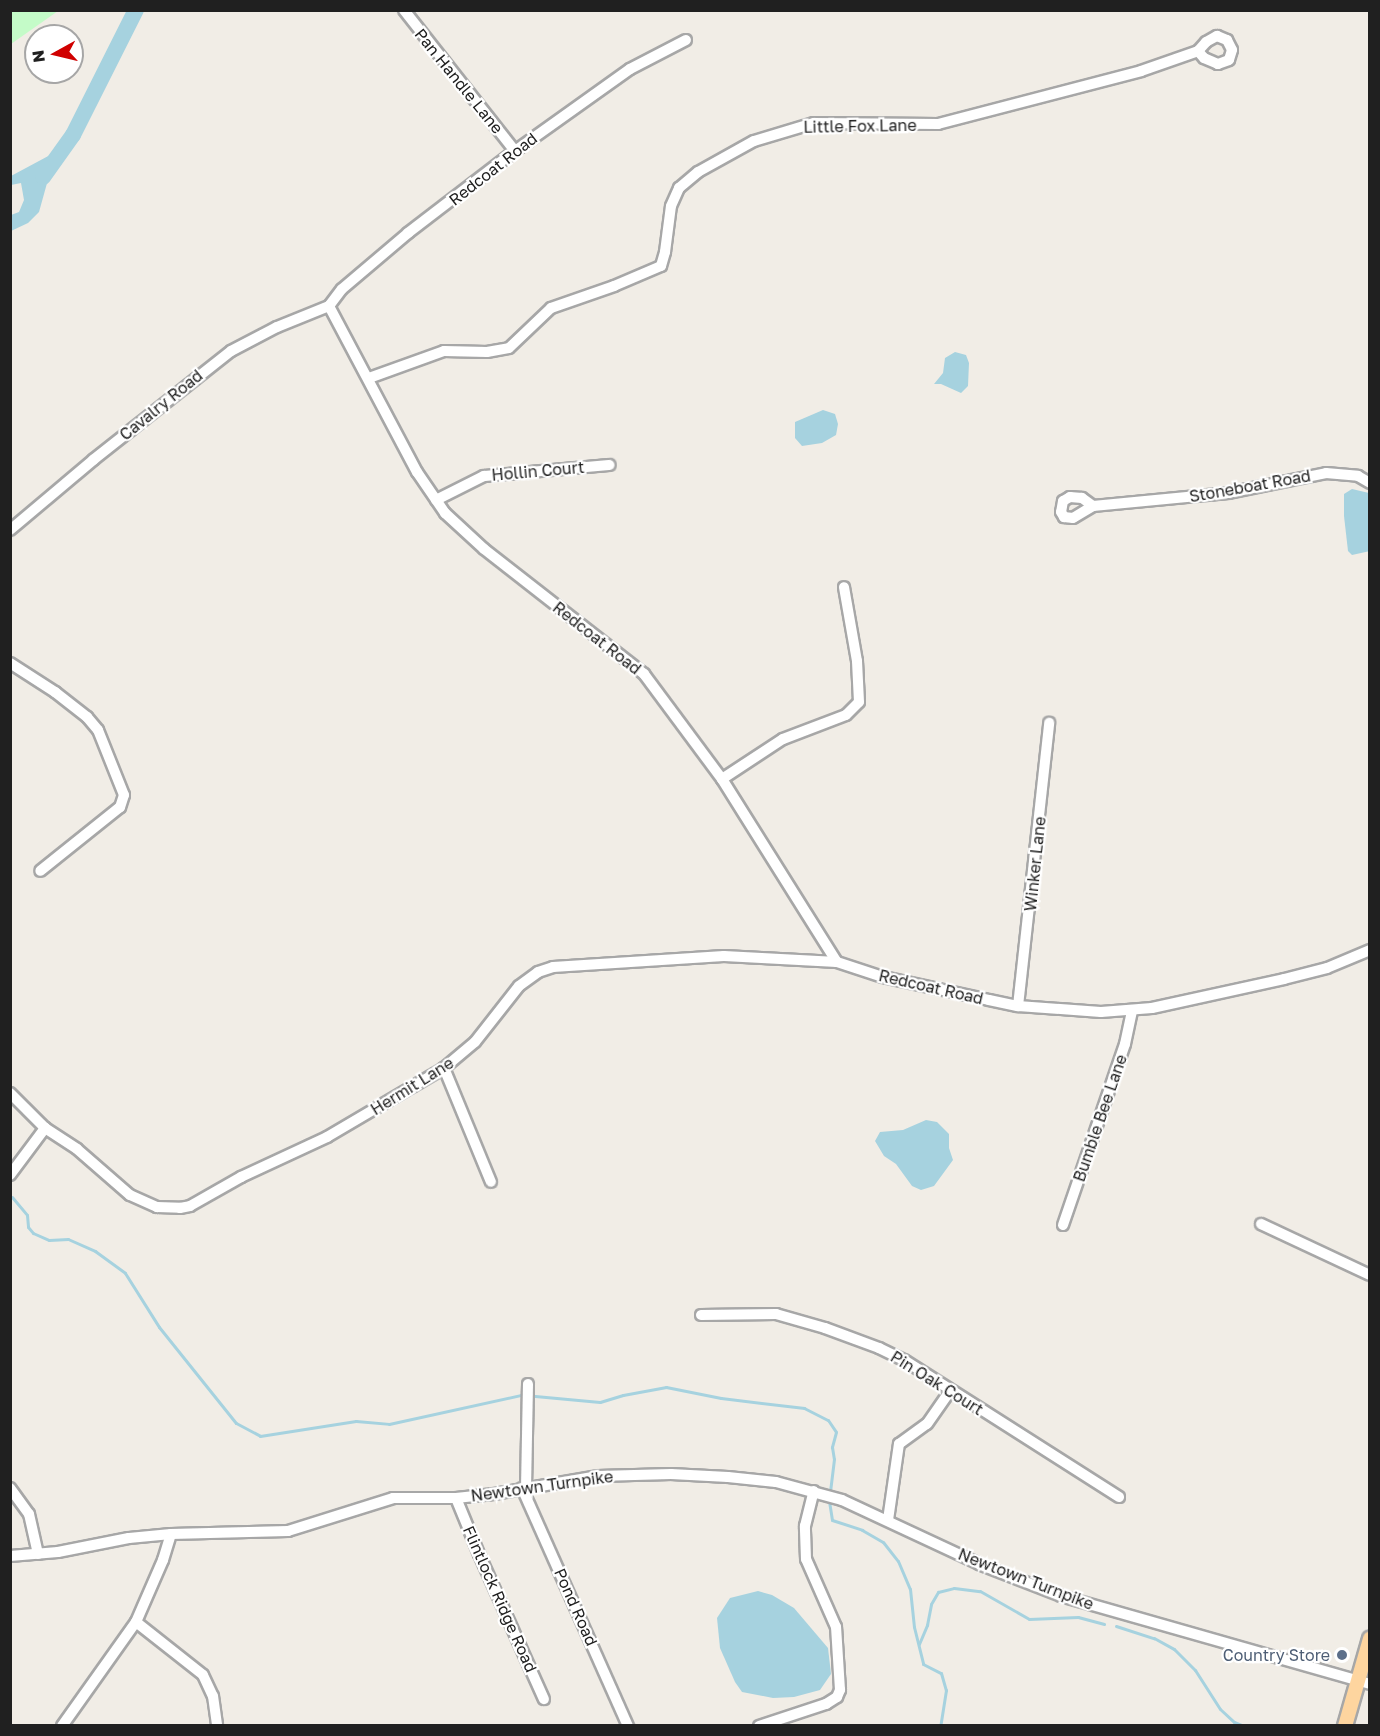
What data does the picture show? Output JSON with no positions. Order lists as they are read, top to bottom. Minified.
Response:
{"streets":{"street":["Pan Handle Lane","Little Fox Lane","Redcoat Road","Cavalry Road","Hollin Court","Stoneboat Road","Winker Lane","Hermit Lane","Bumble Bee Lane","Pin Oak Court","Newtown Turnpike","Flintlock Ridge Road","Pond Road"]},"crossings":[["Pan Handle Lane","Redcoat Road"],["Little Fox Lane","Redcoat Road"],["Redcoat Road","Cavalry Road"],["Redcoat Road","Hollin Court"],["Redcoat Road","Winker Lane"],["Redcoat Road","Hermit Lane"],["Redcoat Road","Bumble Bee Lane"],["Newtown Turnpike","Flintlock Ridge Road"],["Newtown Turnpike","Pond Road"]],"places":["Country Store"],"north":"left"}
